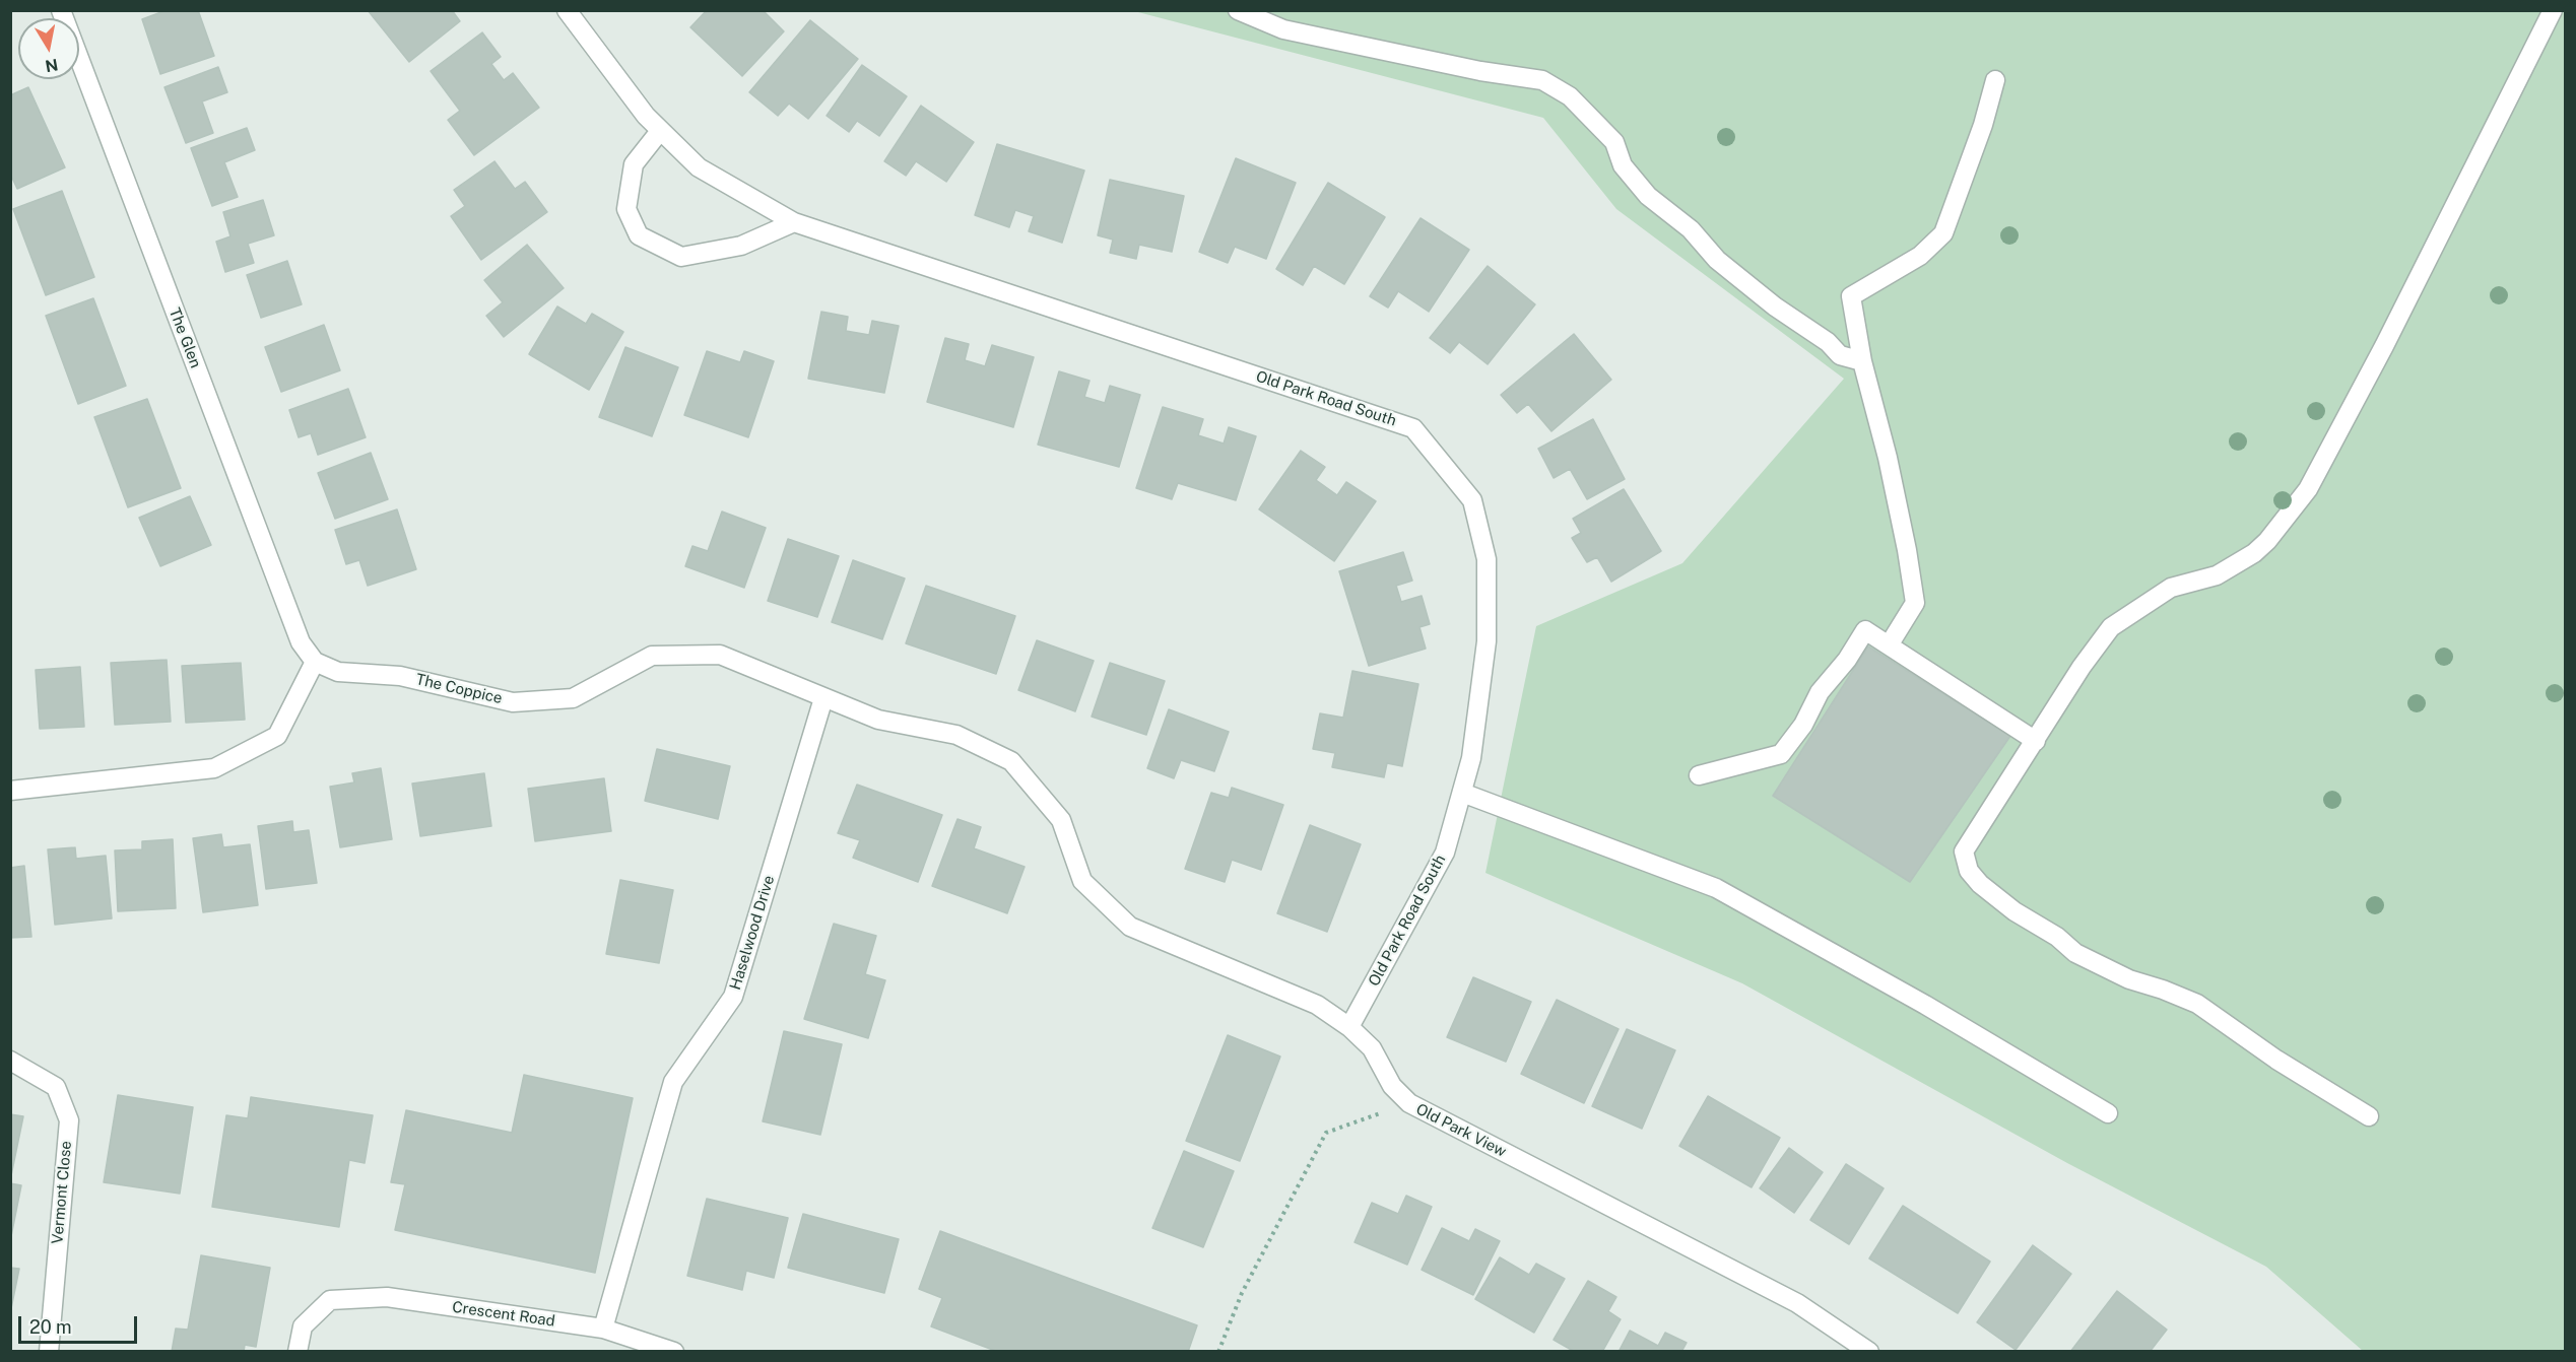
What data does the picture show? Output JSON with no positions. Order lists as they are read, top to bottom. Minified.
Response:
{"streets":{"street":["The Glen","Old Park Road South","The Coppice","Haselwood Drive","Old Park View","Vermont Close","Crescent Road"]},"crossings":[["The Glen","The Coppice"],["Old Park Road South","Old Park View"],["The Coppice","Haselwood Drive"],["The Coppice","Old Park View"],["Haselwood Drive","Crescent Road"]],"scale_bar":"20 m","north":"bottom"}
